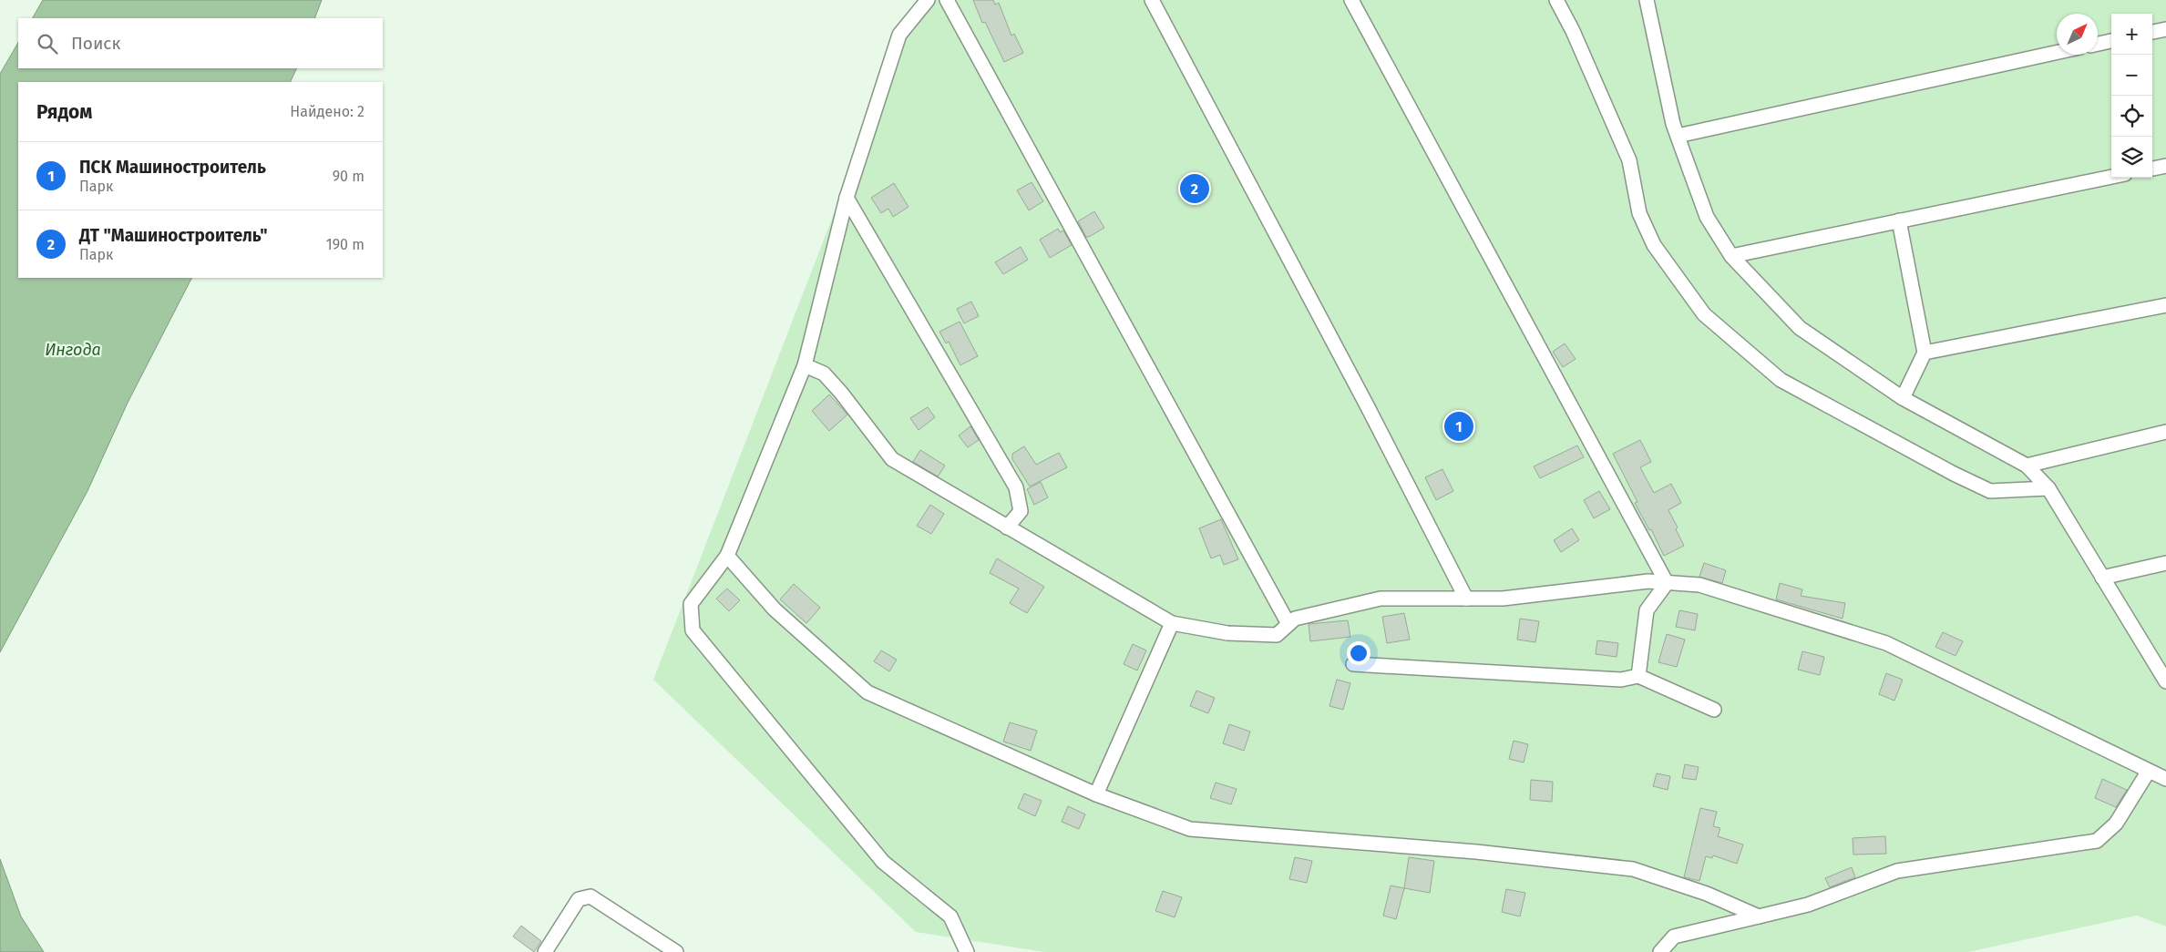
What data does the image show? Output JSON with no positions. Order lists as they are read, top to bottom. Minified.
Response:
{"water":["Ингода"],"north":"top right","page":{"map_buttons":["+","−"],"search":"Поиск","heading":["Рядом","Найдено: 2"],"list":[{"mark":"1","name":"ПСК Машиностроитель","note":"Парк","value":"90 m"},{"mark":"2","name":"ДТ \"Машиностроитель\"","note":"Парк","value":"190 m"}],"pins":["2","1"]}}
